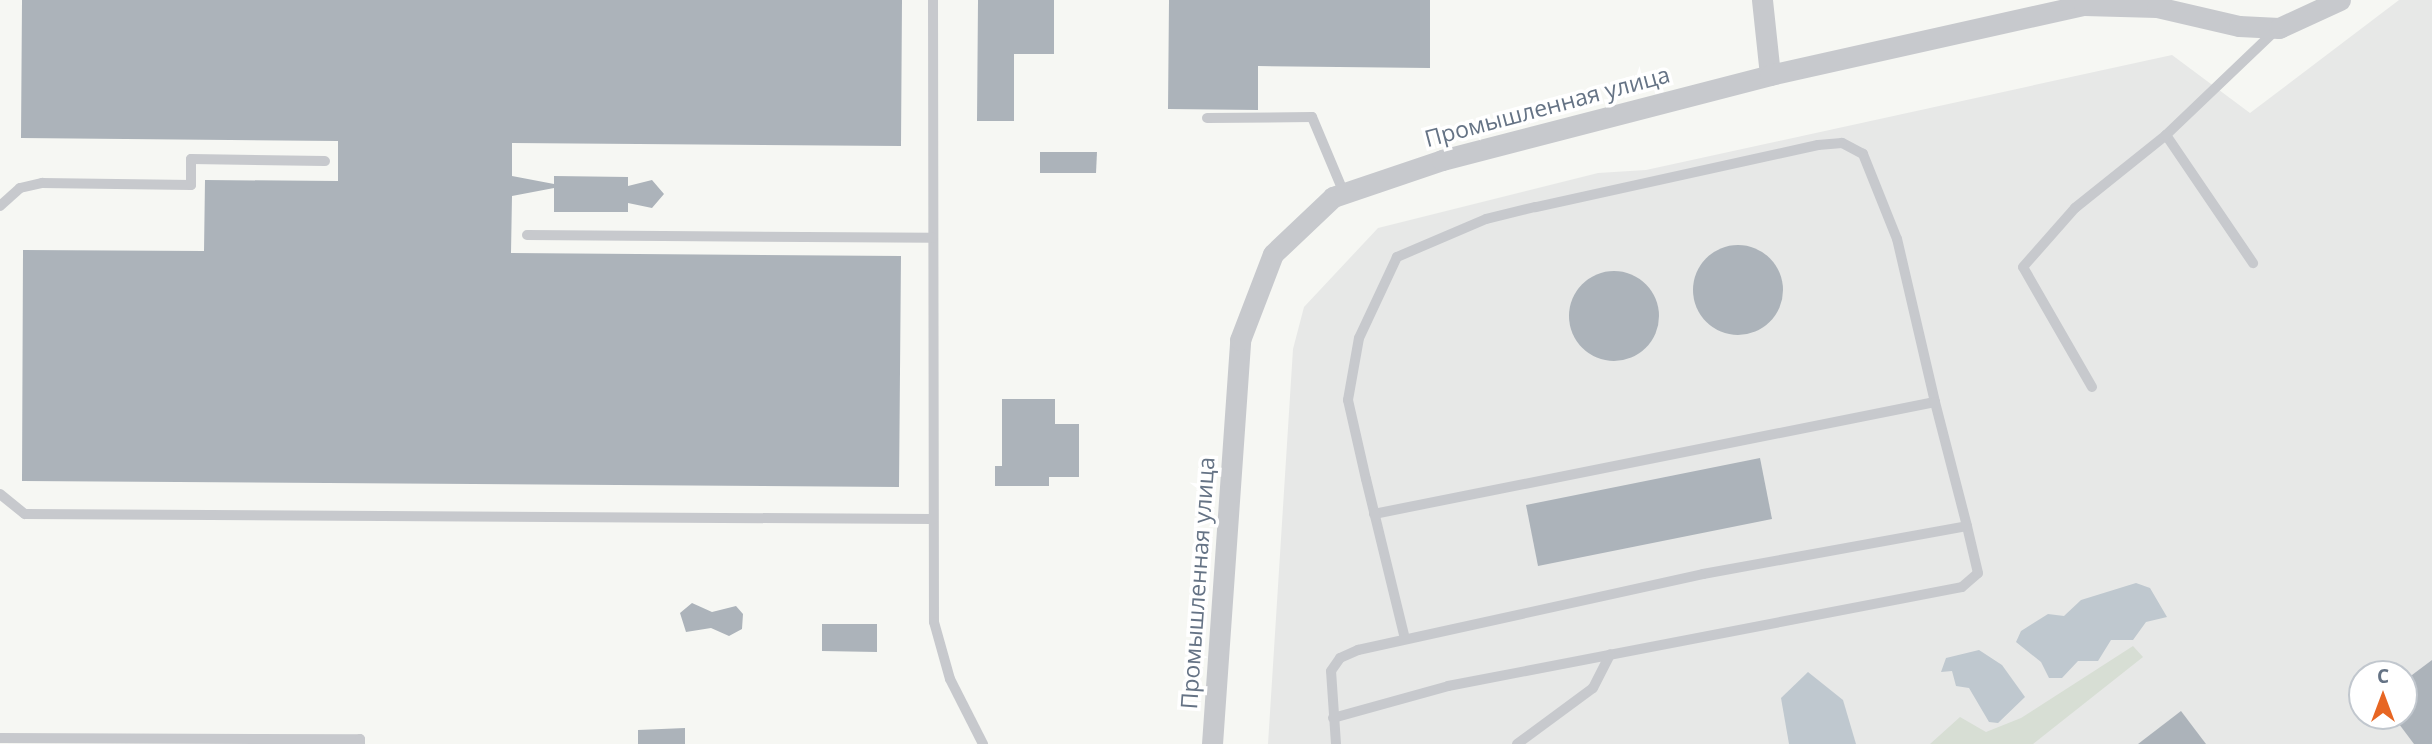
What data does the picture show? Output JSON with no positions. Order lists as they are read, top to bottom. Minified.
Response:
{"streets":{"street":["Промышленная улица"]},"north":"top"}
